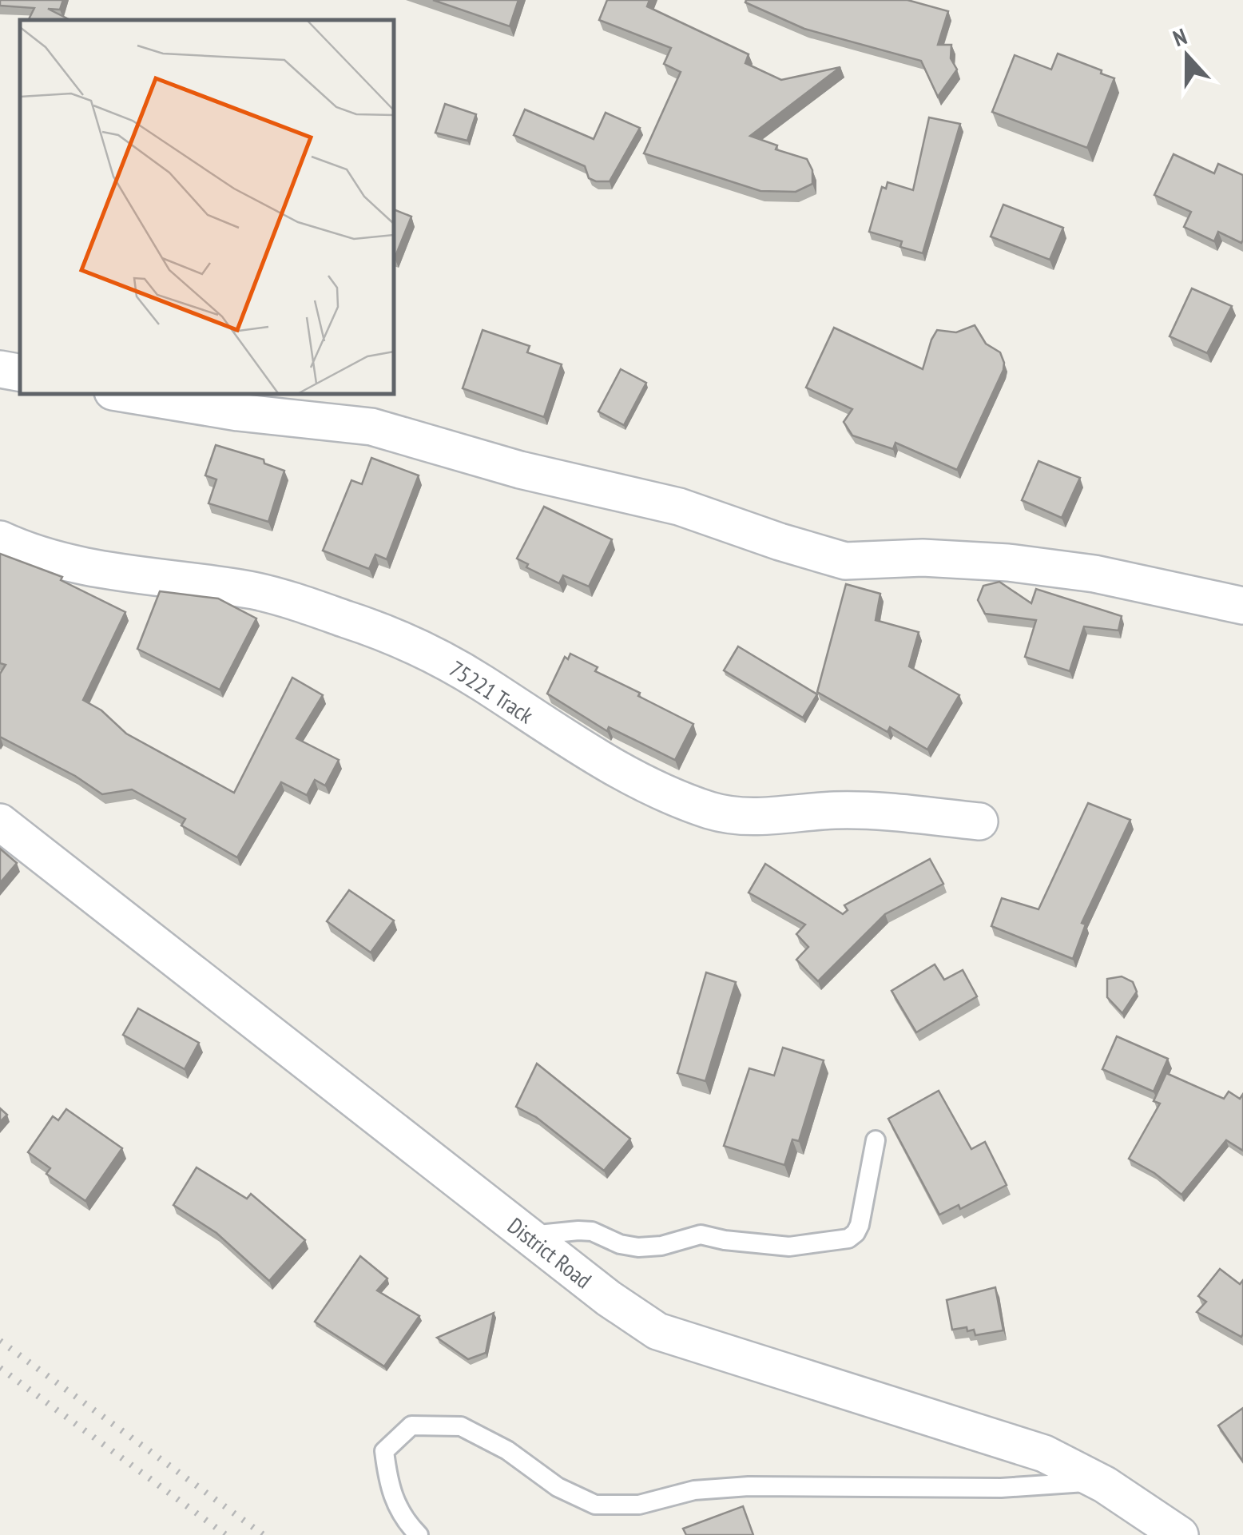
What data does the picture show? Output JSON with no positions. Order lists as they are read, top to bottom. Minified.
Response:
{"streets":{"street":["75221 Track","District Road"]},"north":"top"}
